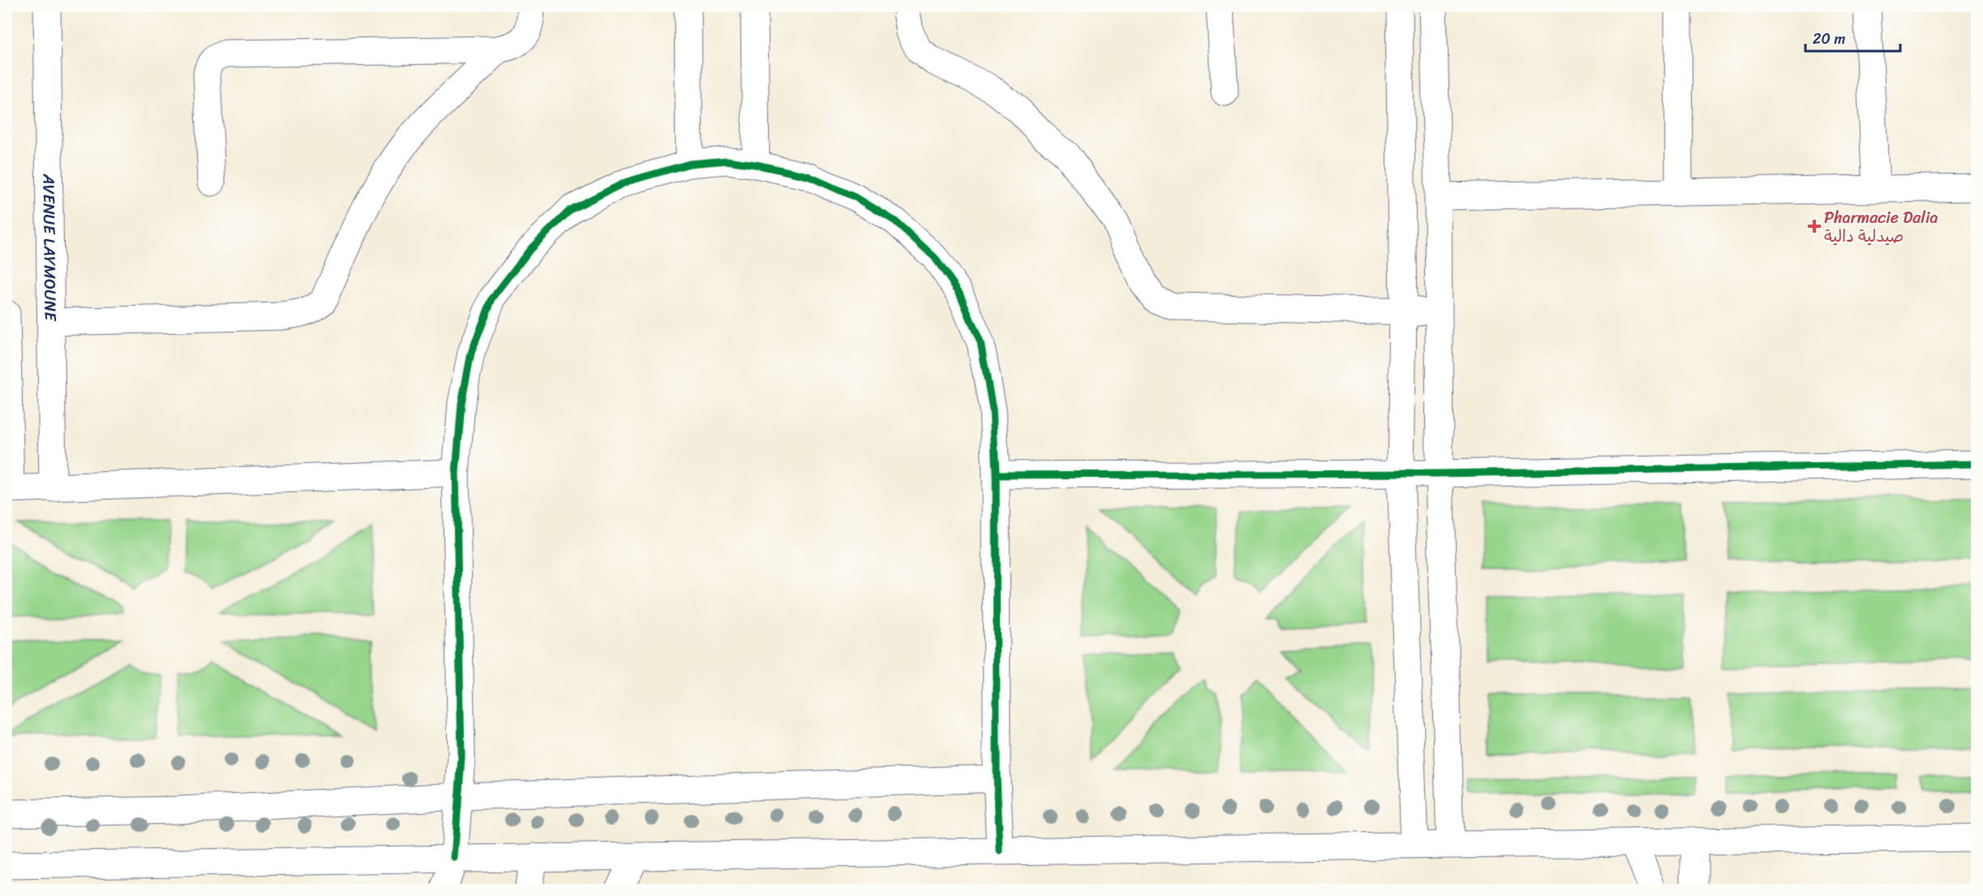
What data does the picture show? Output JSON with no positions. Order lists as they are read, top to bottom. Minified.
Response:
{"streets":{"street":["AVENUE LAYMOUNE"]},"places":{"health":["Pharmacie Dalia صيدلية دالية"]},"scale_bar":"20 m"}
